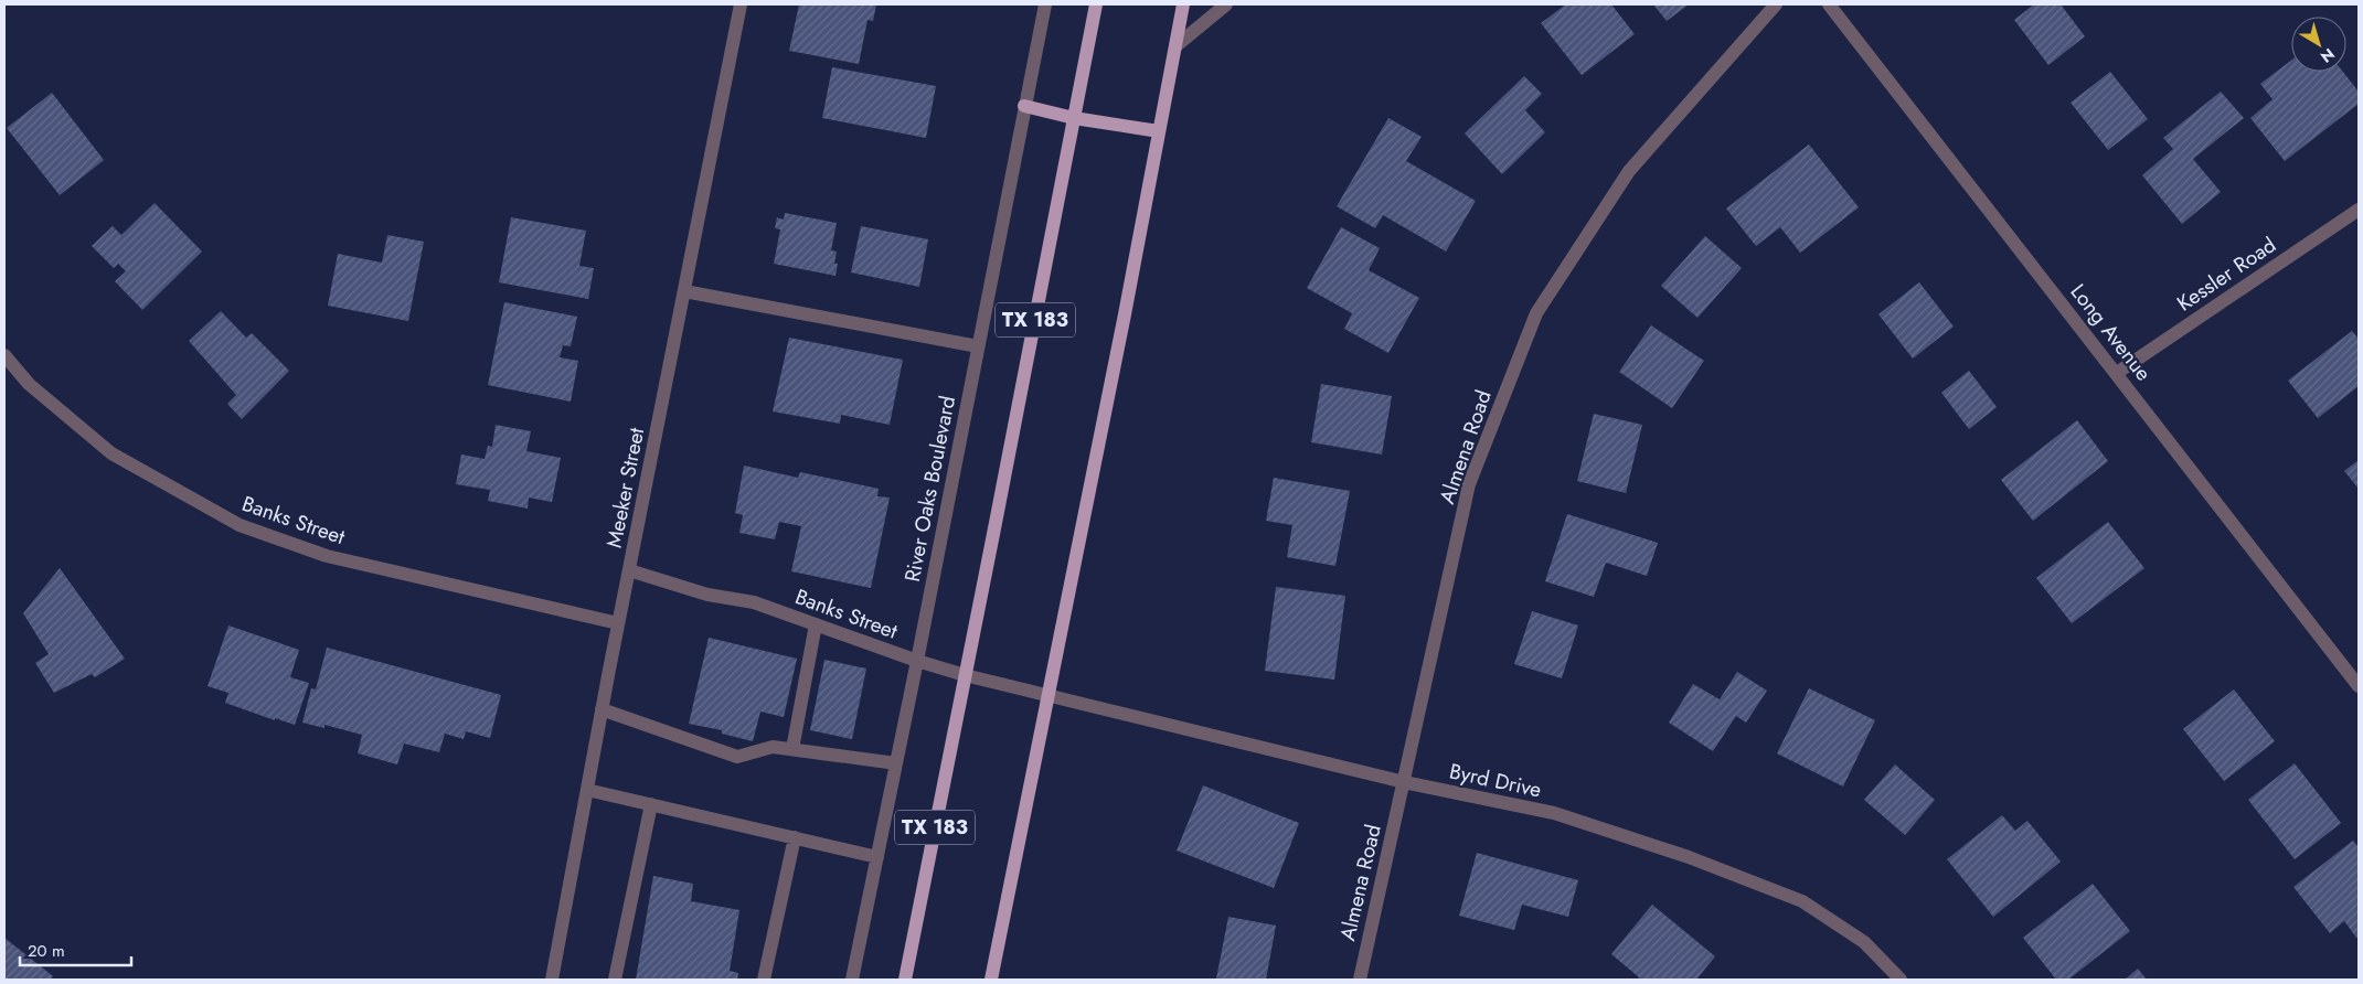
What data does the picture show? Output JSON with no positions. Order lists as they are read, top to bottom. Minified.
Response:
{"streets":{"main road":["TX 183"],"street":["Kessler Road","Long Avenue","Almena Road","Meeker Street","River Oaks Boulevard","Banks Street","Byrd Drive"]},"crossings":[["Kessler Road","Long Avenue"],["TX 183","Banks Street"],["Almena Road","Byrd Drive"],["Meeker Street","Banks Street"],["River Oaks Boulevard","Banks Street"],["Banks Street","Byrd Drive"]],"scale_bar":"20 m","north":"bottom right"}
